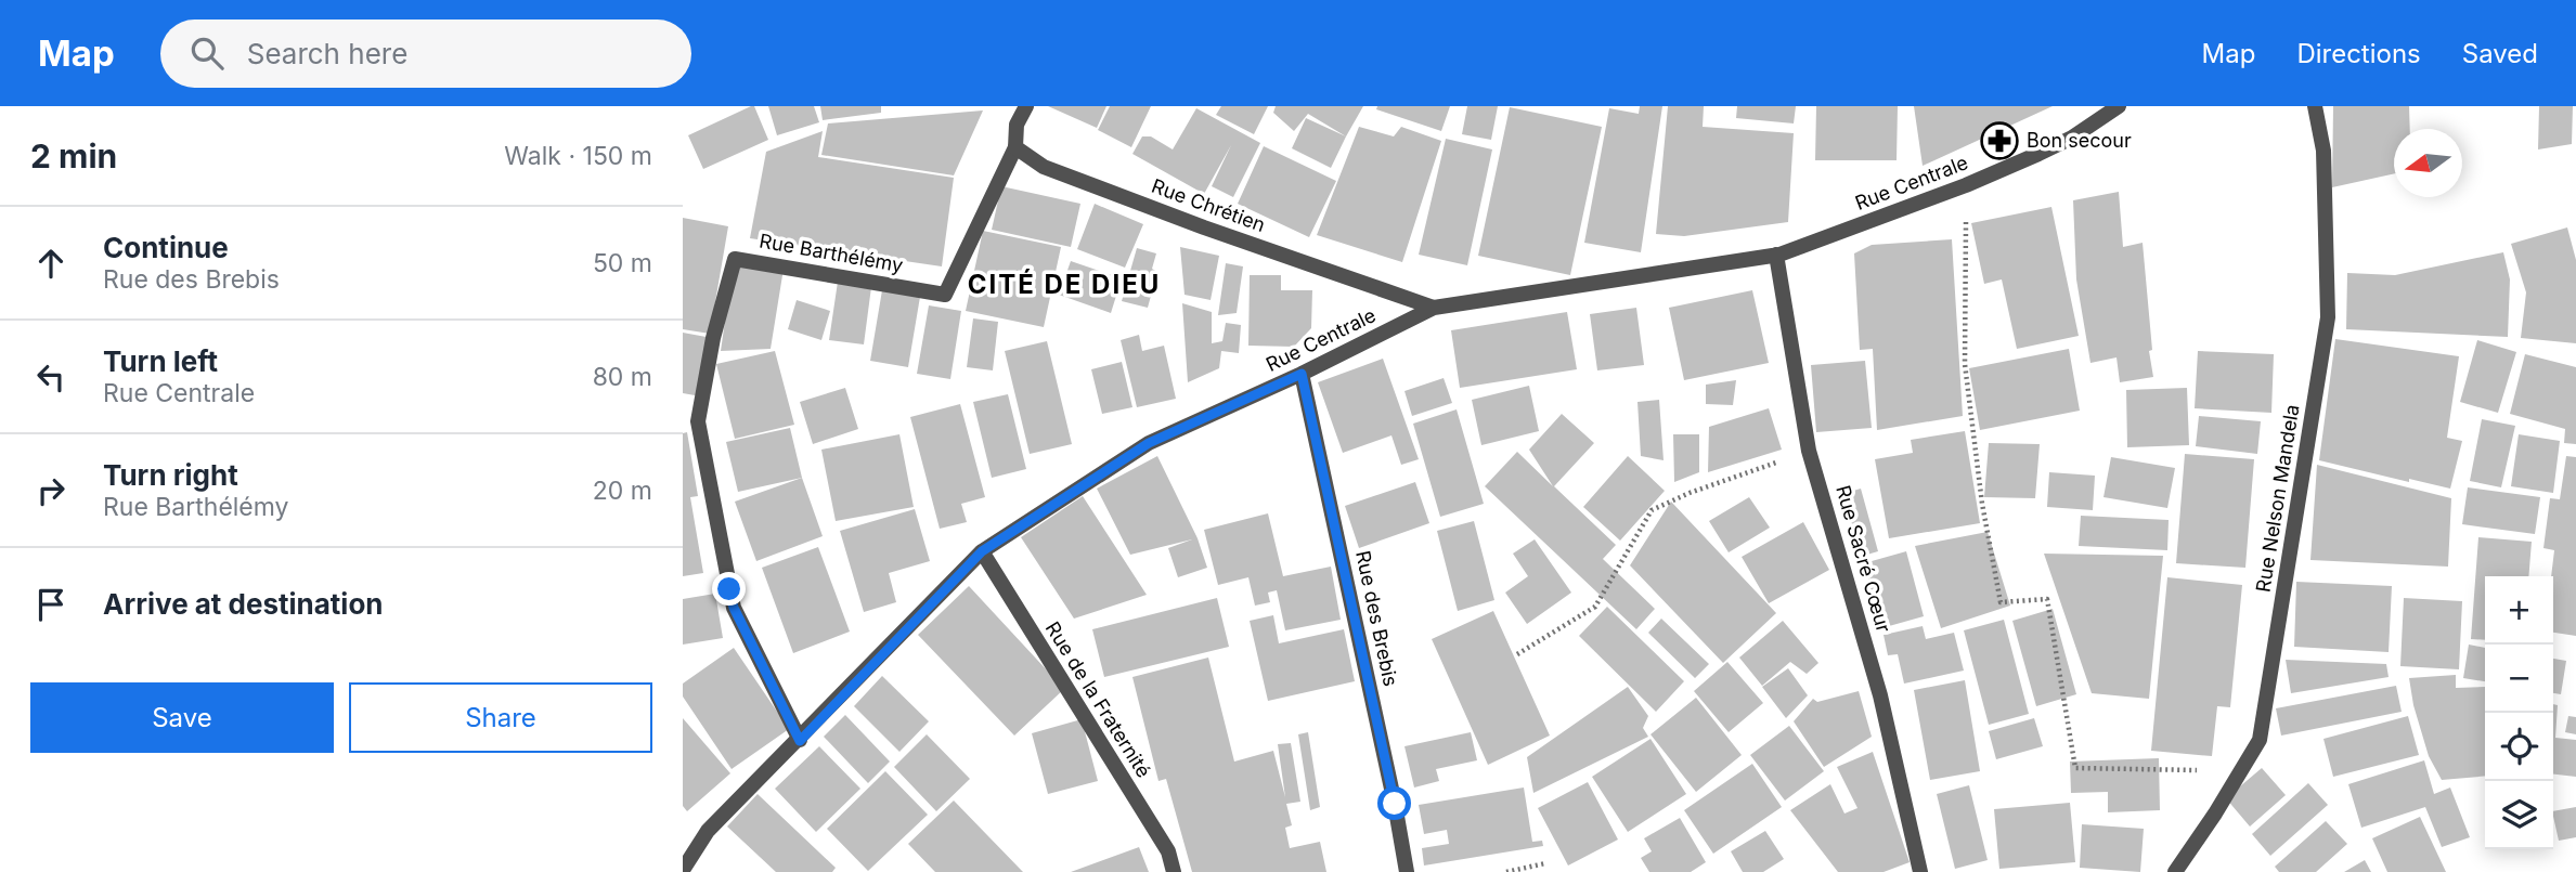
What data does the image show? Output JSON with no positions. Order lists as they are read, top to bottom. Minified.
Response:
{"streets":{"street":["Rue Centrale","Rue Chrétien","Rue Barthélémy","Rue Nelson Mandela","Rue Sacré Cœur","Rue des Brebis","Rue de la Fraternité"]},"crossings":[["Rue Centrale","Rue Chrétien"],["Rue Centrale","Rue Barthélémy"],["Rue Centrale","Rue Sacré Cœur"],["Rue Centrale","Rue des Brebis"],["Rue Centrale","Rue de la Fraternité"],["Rue Chrétien","Rue Barthélémy"]],"districts":["CITÉ DE DIEU"],"places":{"pharmacy":["Bon secour"]},"north":"left","page":{"header":"Map","search":"Search here","nav":["Map","Directions","Saved"],"heading":["2 min","Walk · 150 m"],"list":[["Continue","Rue des Brebis","50 m"],["Turn left","Rue Centrale","80 m"],["Turn right","Rue Barthélémy","20 m"],"Arrive at destination"],"map_buttons":["+","−"],"buttons":["Save","Share"]}}
